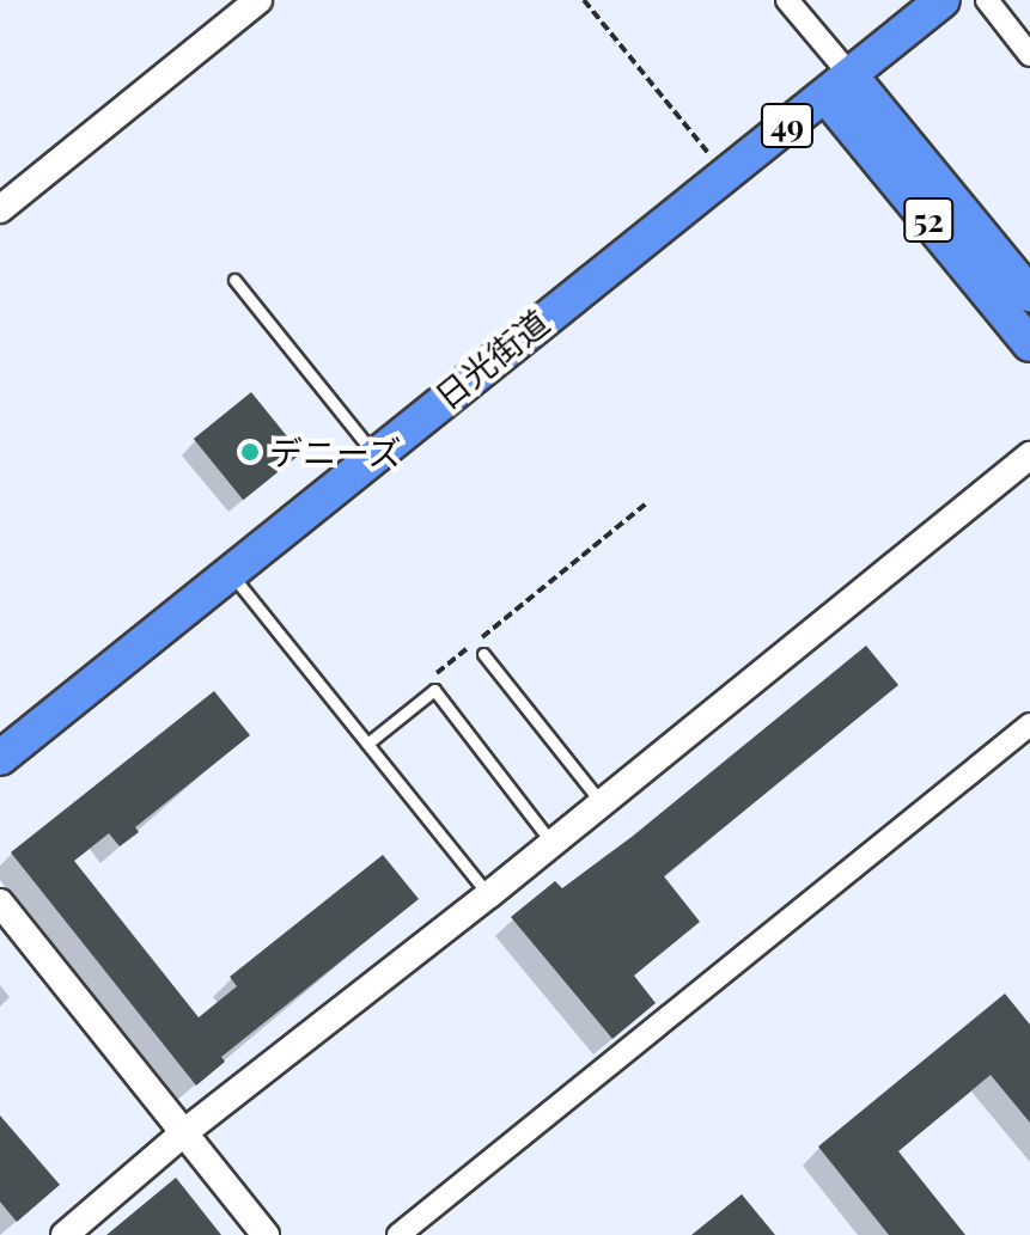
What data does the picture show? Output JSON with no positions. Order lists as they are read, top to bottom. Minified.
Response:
{"streets":{"main road":["49","52","日光街道"]},"crossings":[["52","日光街道"]],"places":["デニーズ"]}
